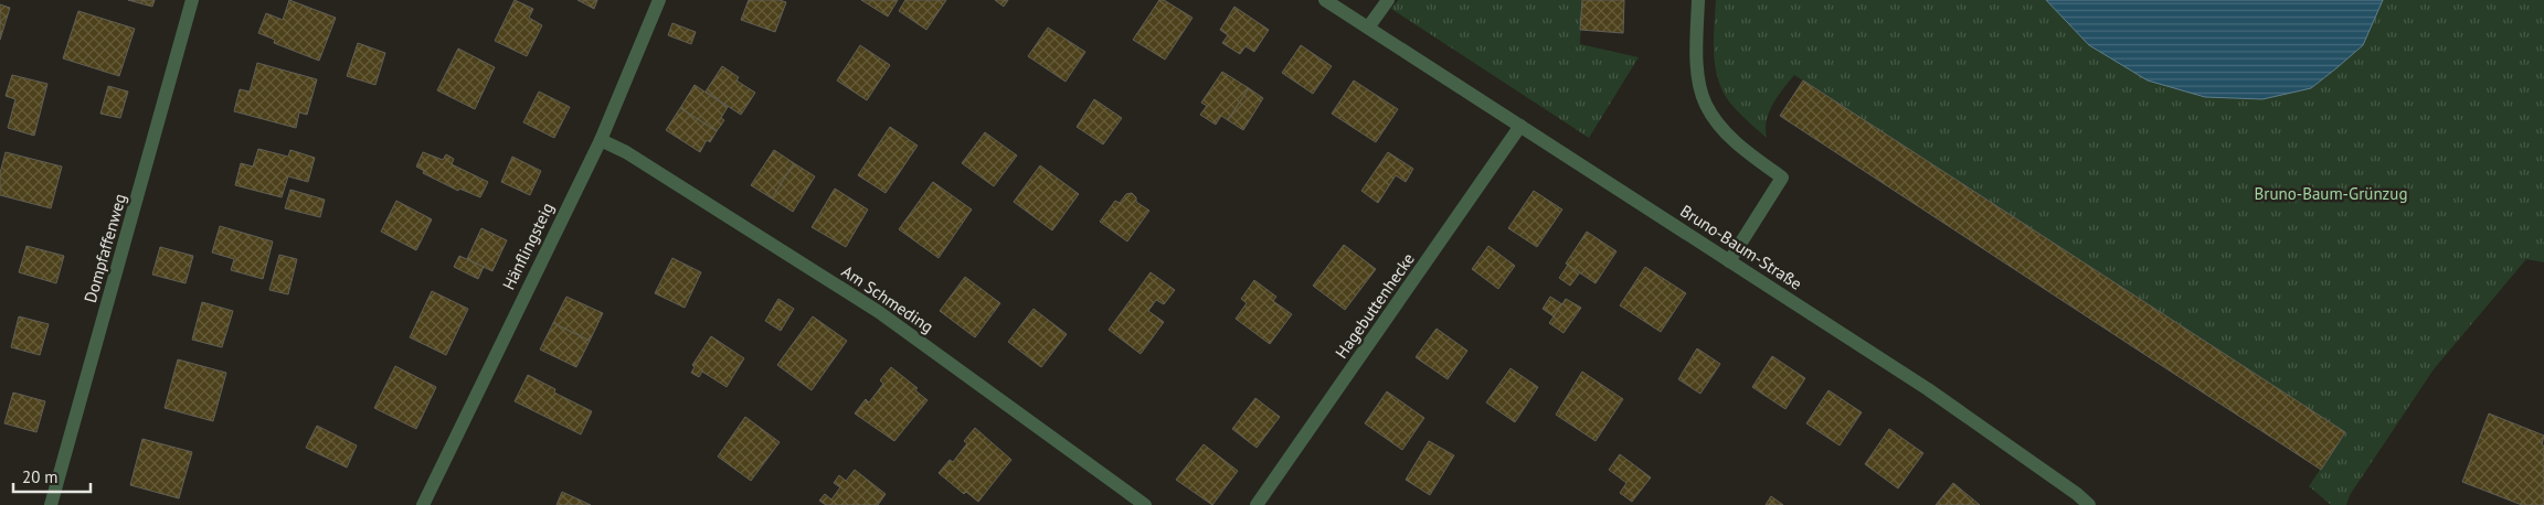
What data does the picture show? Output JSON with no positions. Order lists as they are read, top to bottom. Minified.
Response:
{"streets":{"street":["Hänflingsteig","Bruno-Baum-Straße","Dompfaffenweg","Am Schmeding","Hagebuttenhecke"]},"crossings":[["Hänflingsteig","Am Schmeding"],["Bruno-Baum-Straße","Hagebuttenhecke"]],"parks":["Bruno-Baum-Grünzug"],"scale_bar":"20 m"}
